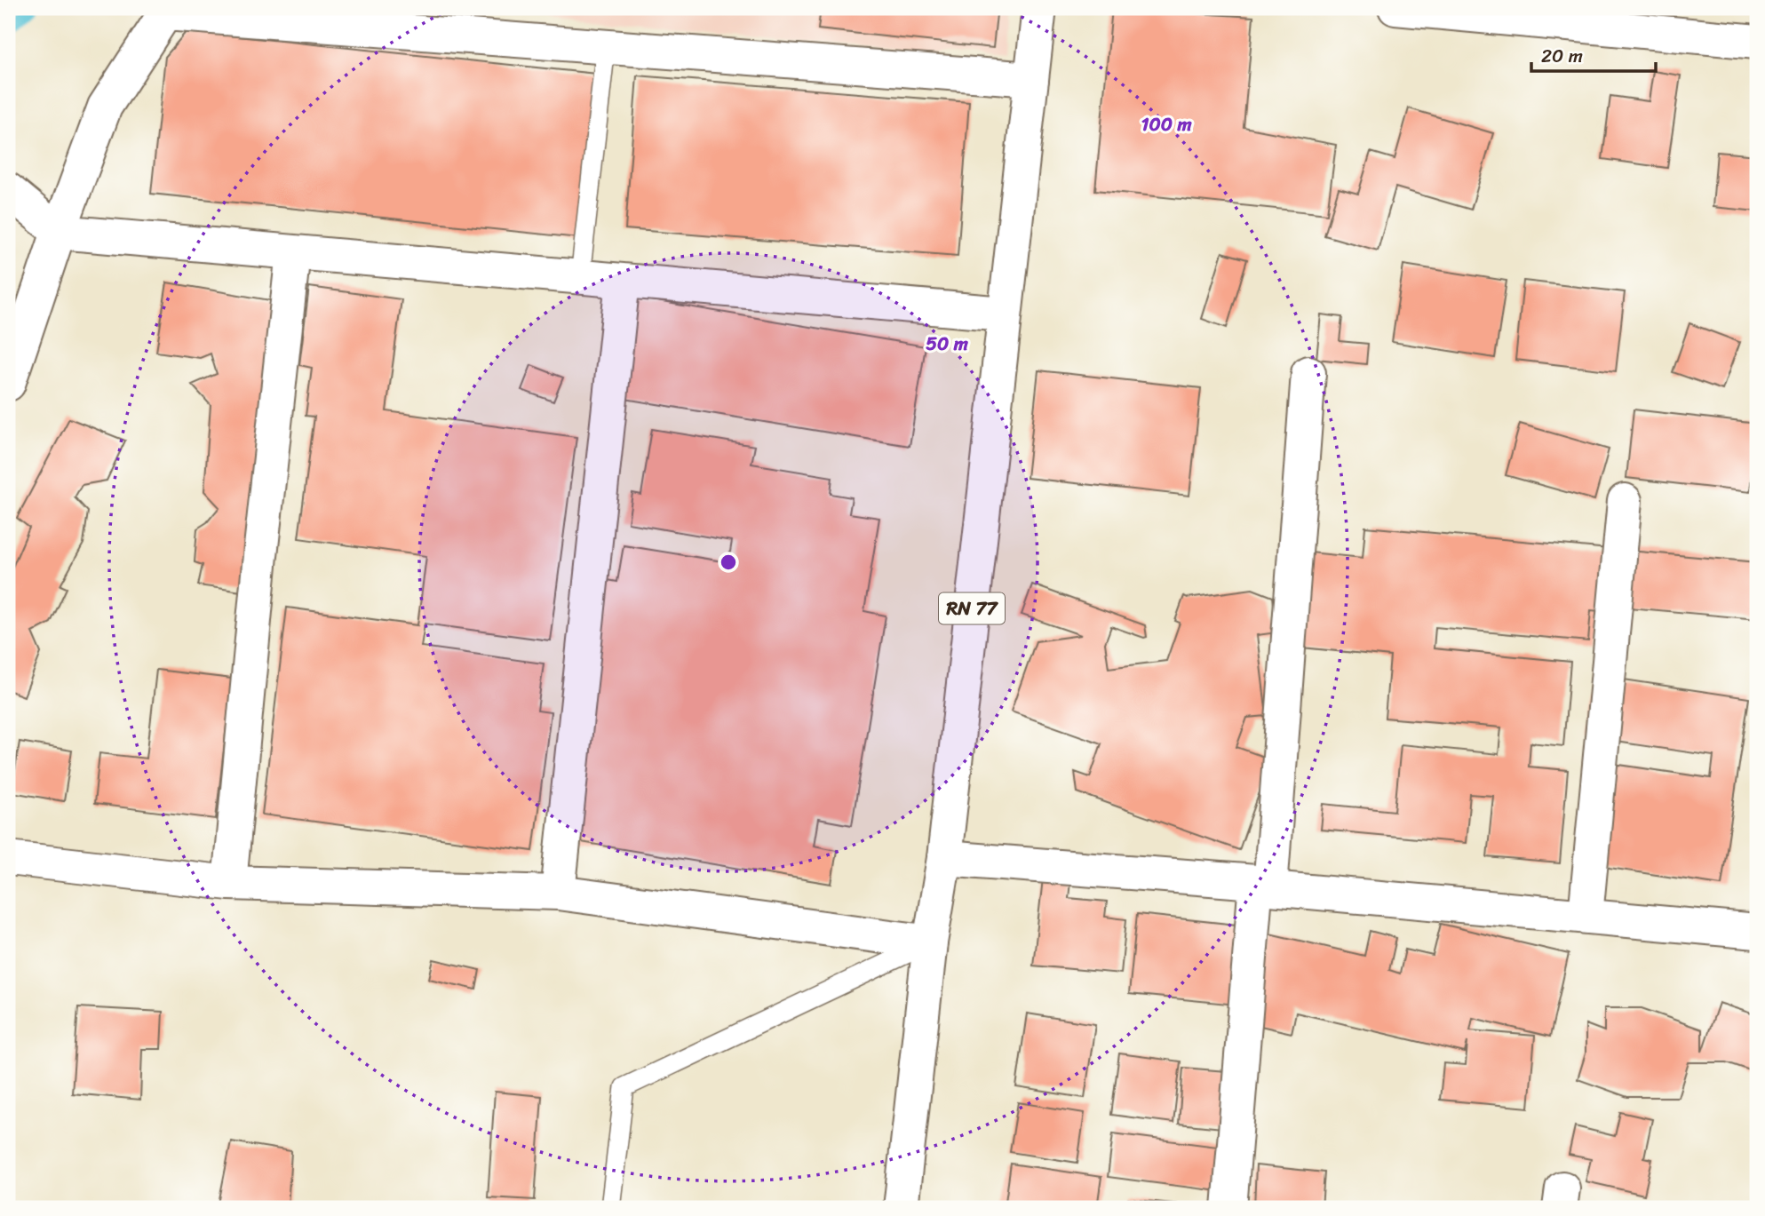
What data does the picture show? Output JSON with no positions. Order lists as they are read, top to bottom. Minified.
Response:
{"streets":{"street":["RN 77"]},"scale_bar":"20 m","rings":["100 m","50 m"]}
